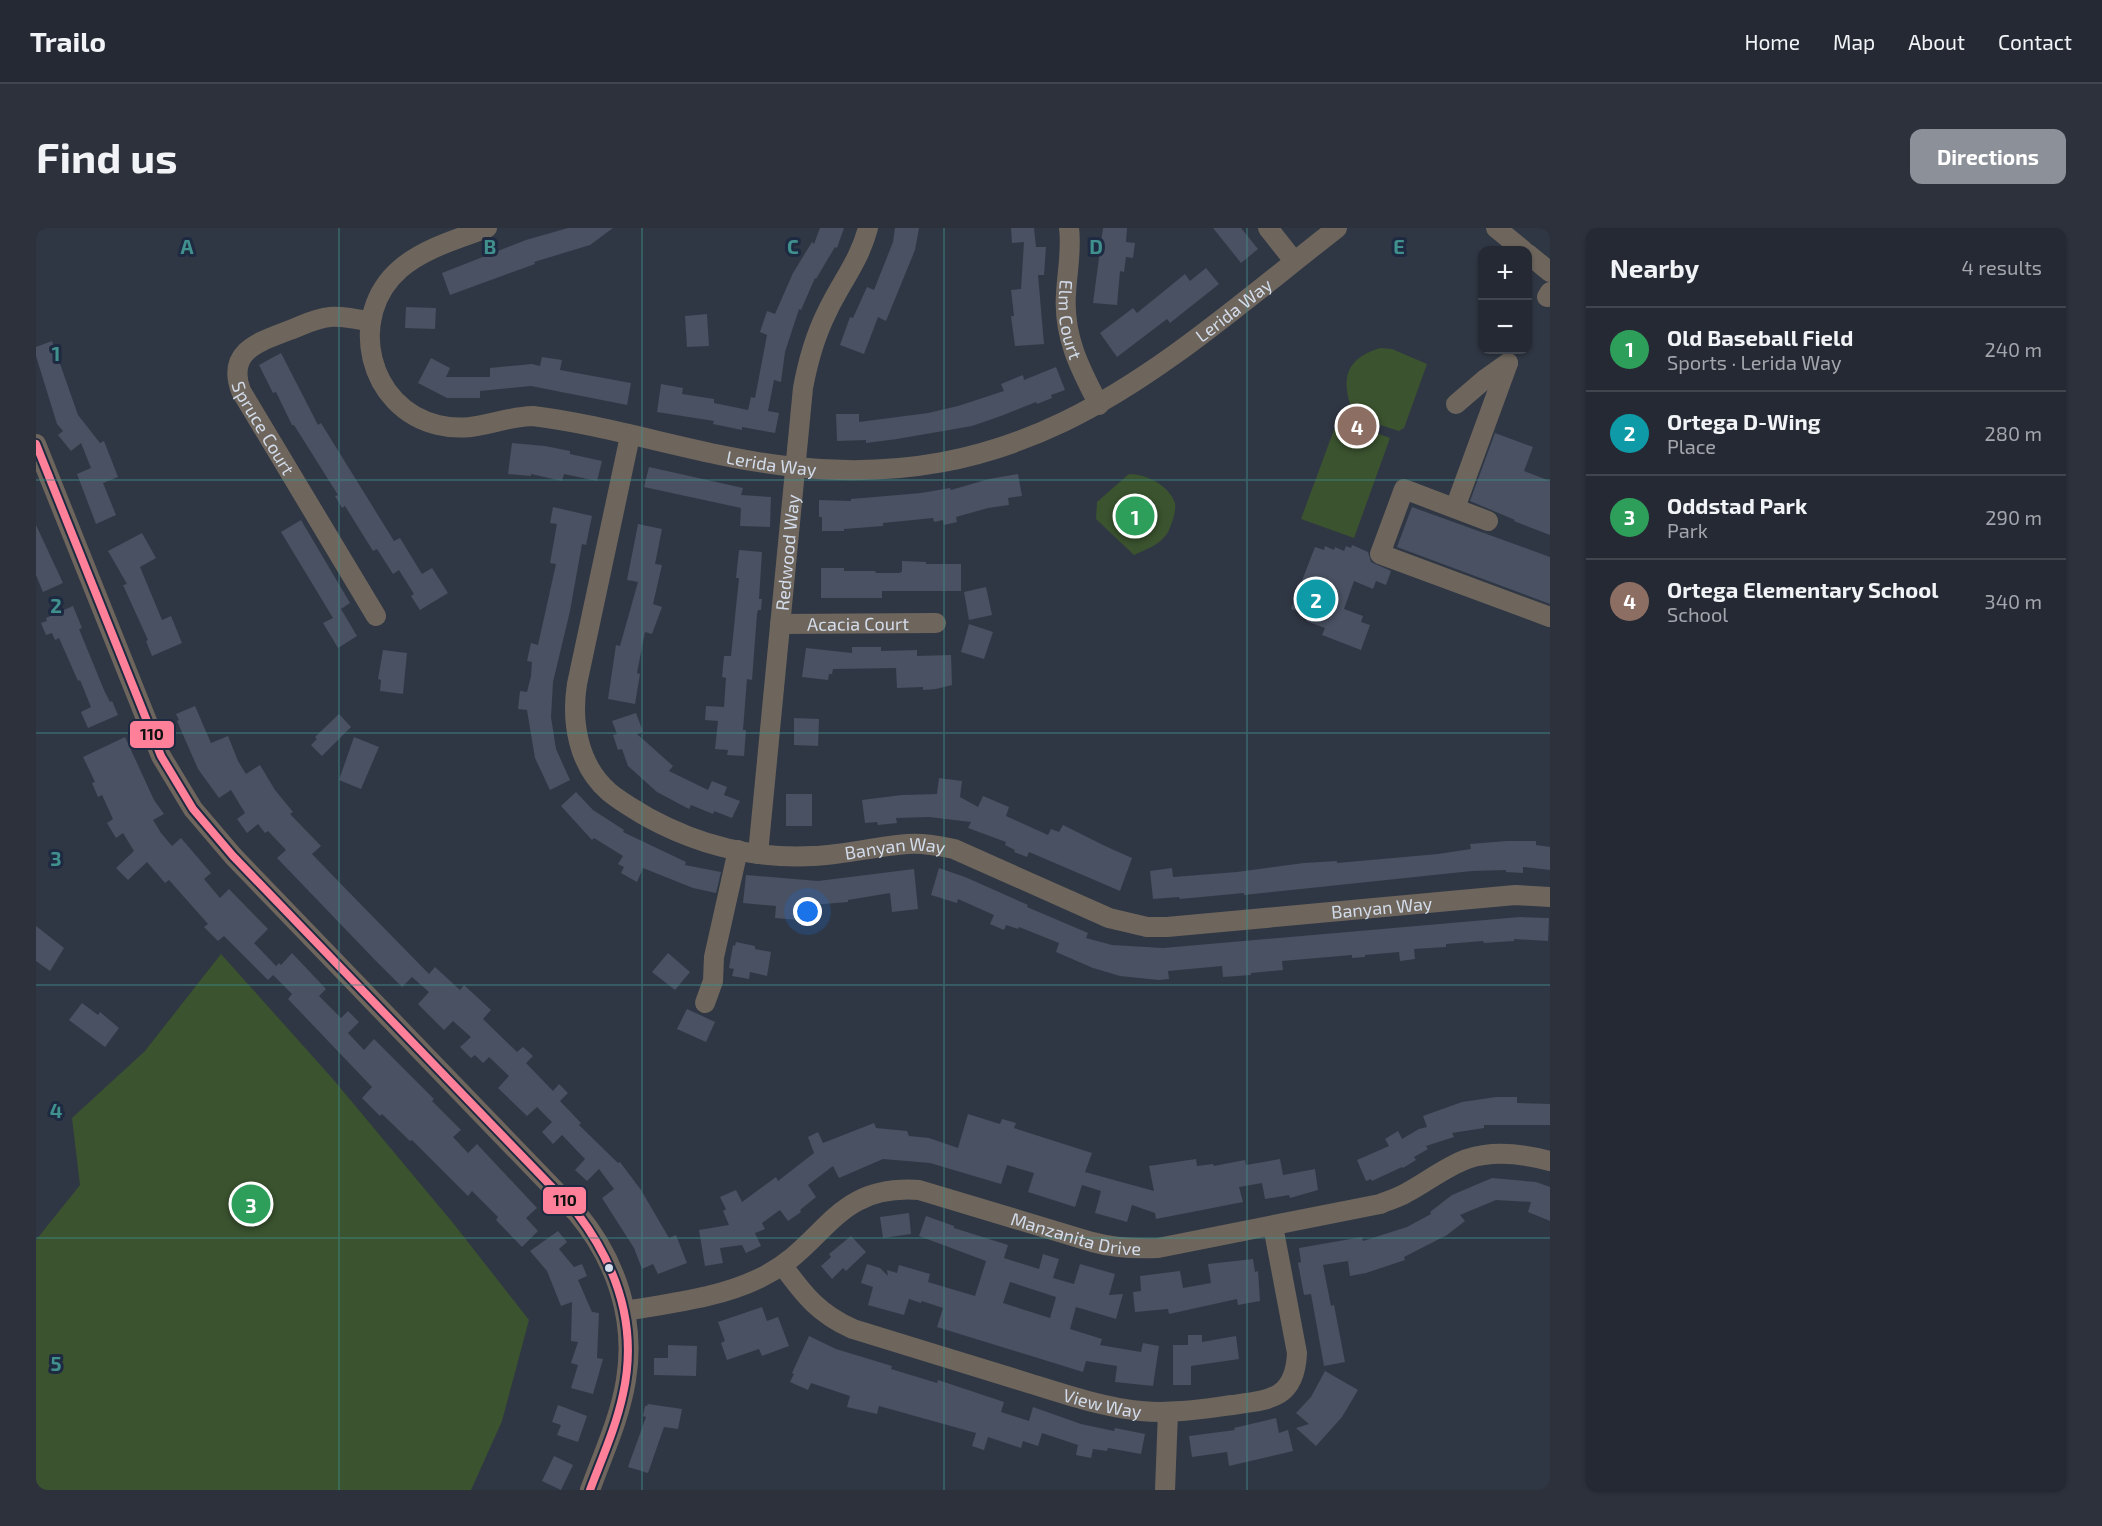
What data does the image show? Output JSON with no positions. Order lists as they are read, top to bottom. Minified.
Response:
{"streets":{"street":["Lerida Way","Elm Court","Spruce Court","Redwood Way","Acacia Court","Banyan Way","Manzanita Drive","View Way"]},"crossings":[["Lerida Way","Elm Court"],["Lerida Way","Spruce Court"],["Lerida Way","Redwood Way"],["Lerida Way","Banyan Way"],["Redwood Way","Acacia Court"],["Redwood Way","Banyan Way"],["Manzanita Drive","View Way"]],"lines":["transit line 110"],"page":{"header":"Trailo","nav":["Home","Map","About","Contact"],"buttons":"Directions","title":"Find us","heading":["Nearby","4 results"],"map_buttons":["+","−"],"list":[{"mark":"1","name":"Old Baseball Field","note":"Sports · Lerida Way","value":"240 m"},{"mark":"2","name":"Ortega D-Wing","note":"Place","value":"280 m"},{"mark":"3","name":"Oddstad Park","note":"Park","value":"290 m"},{"mark":"4","name":"Ortega Elementary School","note":"School","value":"340 m"}],"pins":["4","1","2","3"]},"grid":{"columns":["A","B","C","D","E"],"rows":["1","2","3","4","5"]}}
